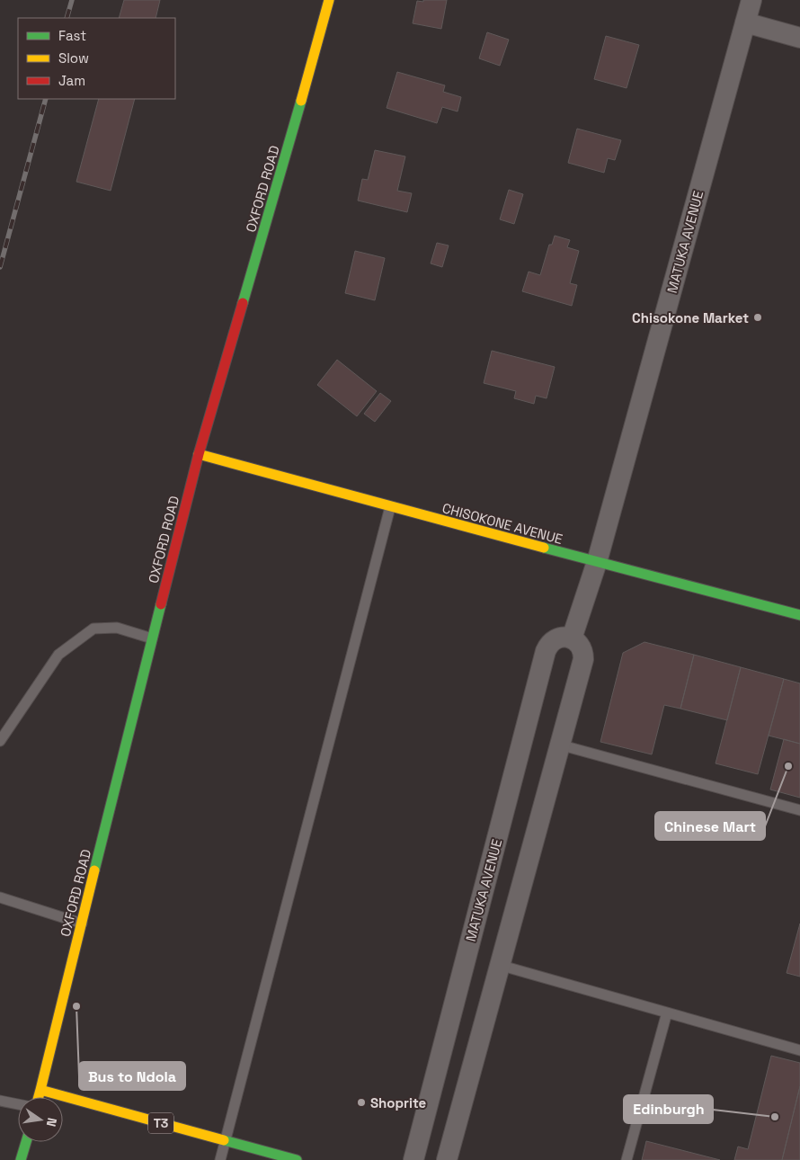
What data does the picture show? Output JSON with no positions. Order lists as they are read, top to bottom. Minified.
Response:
{"streets":{"main road":["OXFORD ROAD","CHISOKONE AVENUE","T3"],"street":["MATUKA AVENUE"]},"crossings":[["OXFORD ROAD","CHISOKONE AVENUE"],["OXFORD ROAD","T3"],["MATUKA AVENUE","CHISOKONE AVENUE"]],"places":["Chisokone Market","Chinese Mart","Bus to Ndola","Shoprite","Edinburgh"],"legend":["Fast","Slow","Jam"],"north":"right"}
